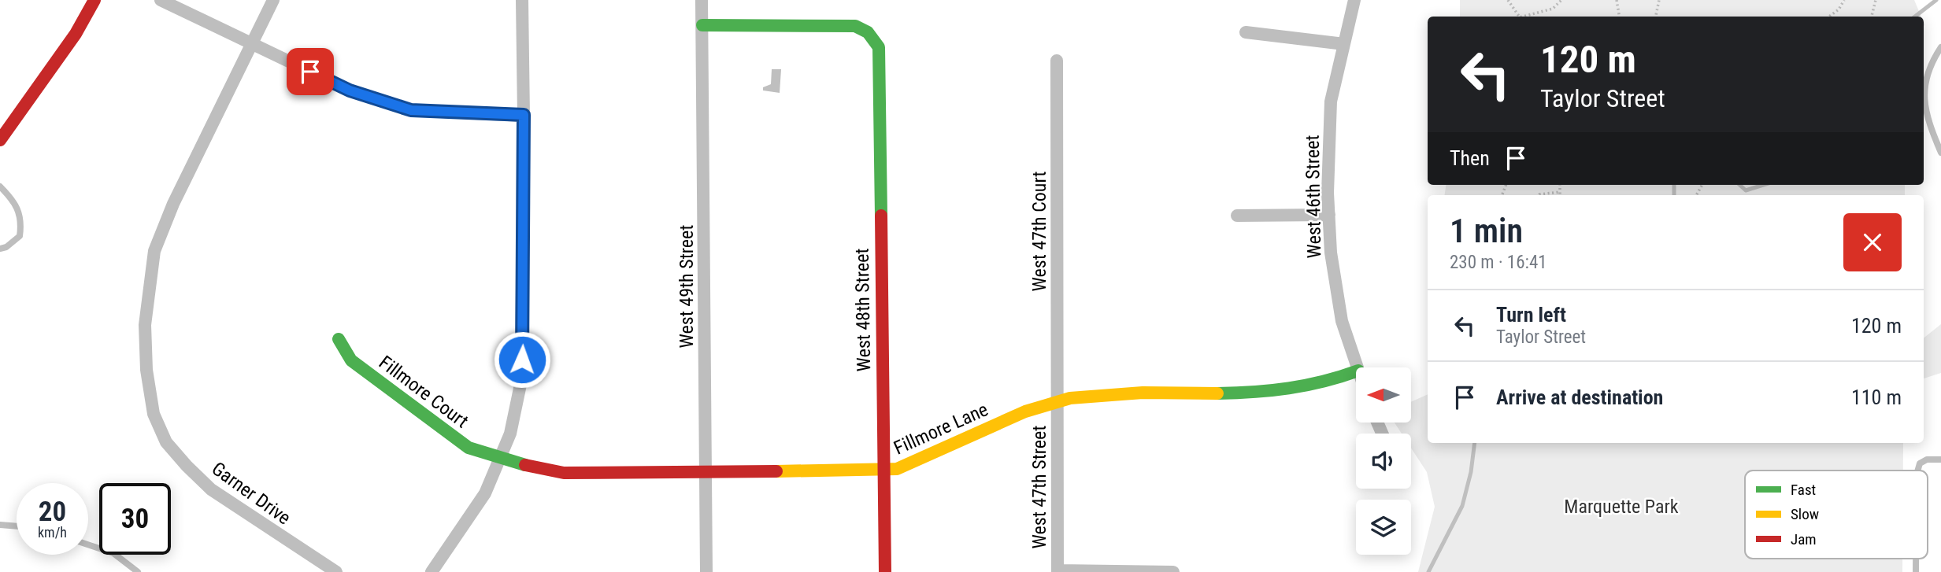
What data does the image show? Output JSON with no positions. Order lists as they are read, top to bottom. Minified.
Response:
{"streets":{"street":["West 46th Street","West 47th Court","West 49th Street","West 48th Street","Fillmore Court","Fillmore Lane","West 47th Street","Garner Drive"]},"crossings":[["West 47th Court","Fillmore Lane"],["West 47th Court","West 47th Street"],["West 49th Street","West 48th Street"],["West 49th Street","Fillmore Lane"],["West 48th Street","Fillmore Lane"],["Fillmore Court","Fillmore Lane"],["Fillmore Lane","West 47th Street"]],"parks":["Marquette Park"],"legend":["Fast","Slow","Jam"],"north":"left","page":{"turn":["120 m","Taylor Street"],"then":"Then","heading":["1 min","230 m · 16:41"],"list":[{"name":"Turn left","note":"Taylor Street","value":"120 m"},{"name":"Arrive at destination","value":"110 m"}],"speed":"20 km/h","limit":"30"}}
